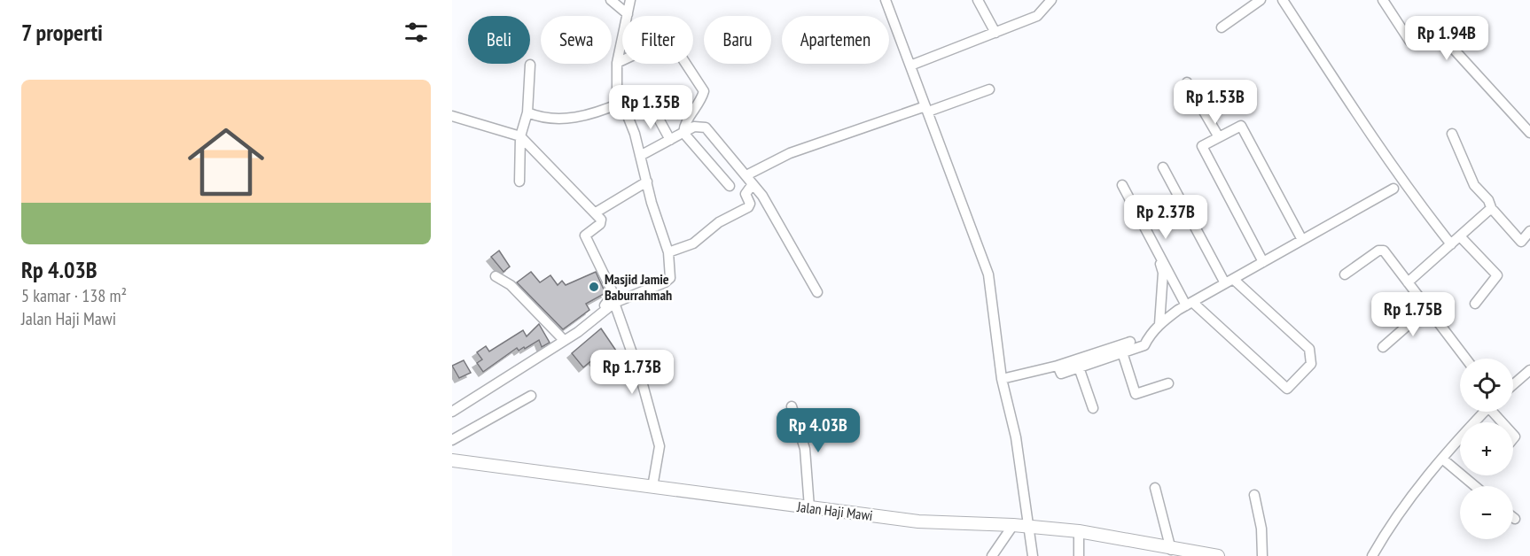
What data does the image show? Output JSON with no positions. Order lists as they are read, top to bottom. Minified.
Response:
{"streets":{"street":["Jalan Haji Mawi"]},"places":["Masjid Jamie Baburrahmah"],"page":{"heading":"7 properti","price":["Rp 1.94B","Rp 1.53B","Rp 1.35B","Rp 2.37B","Rp 1.75B","Rp 1.73B","Rp 4.03B"],"chip":["Beli","Sewa","Filter","Baru","Apartemen"],"list":[{"name":"Rp 4.03B","note":"5 kamar · 138 m² · Jalan Haji Mawi"}],"map_buttons":["+","−"]}}
